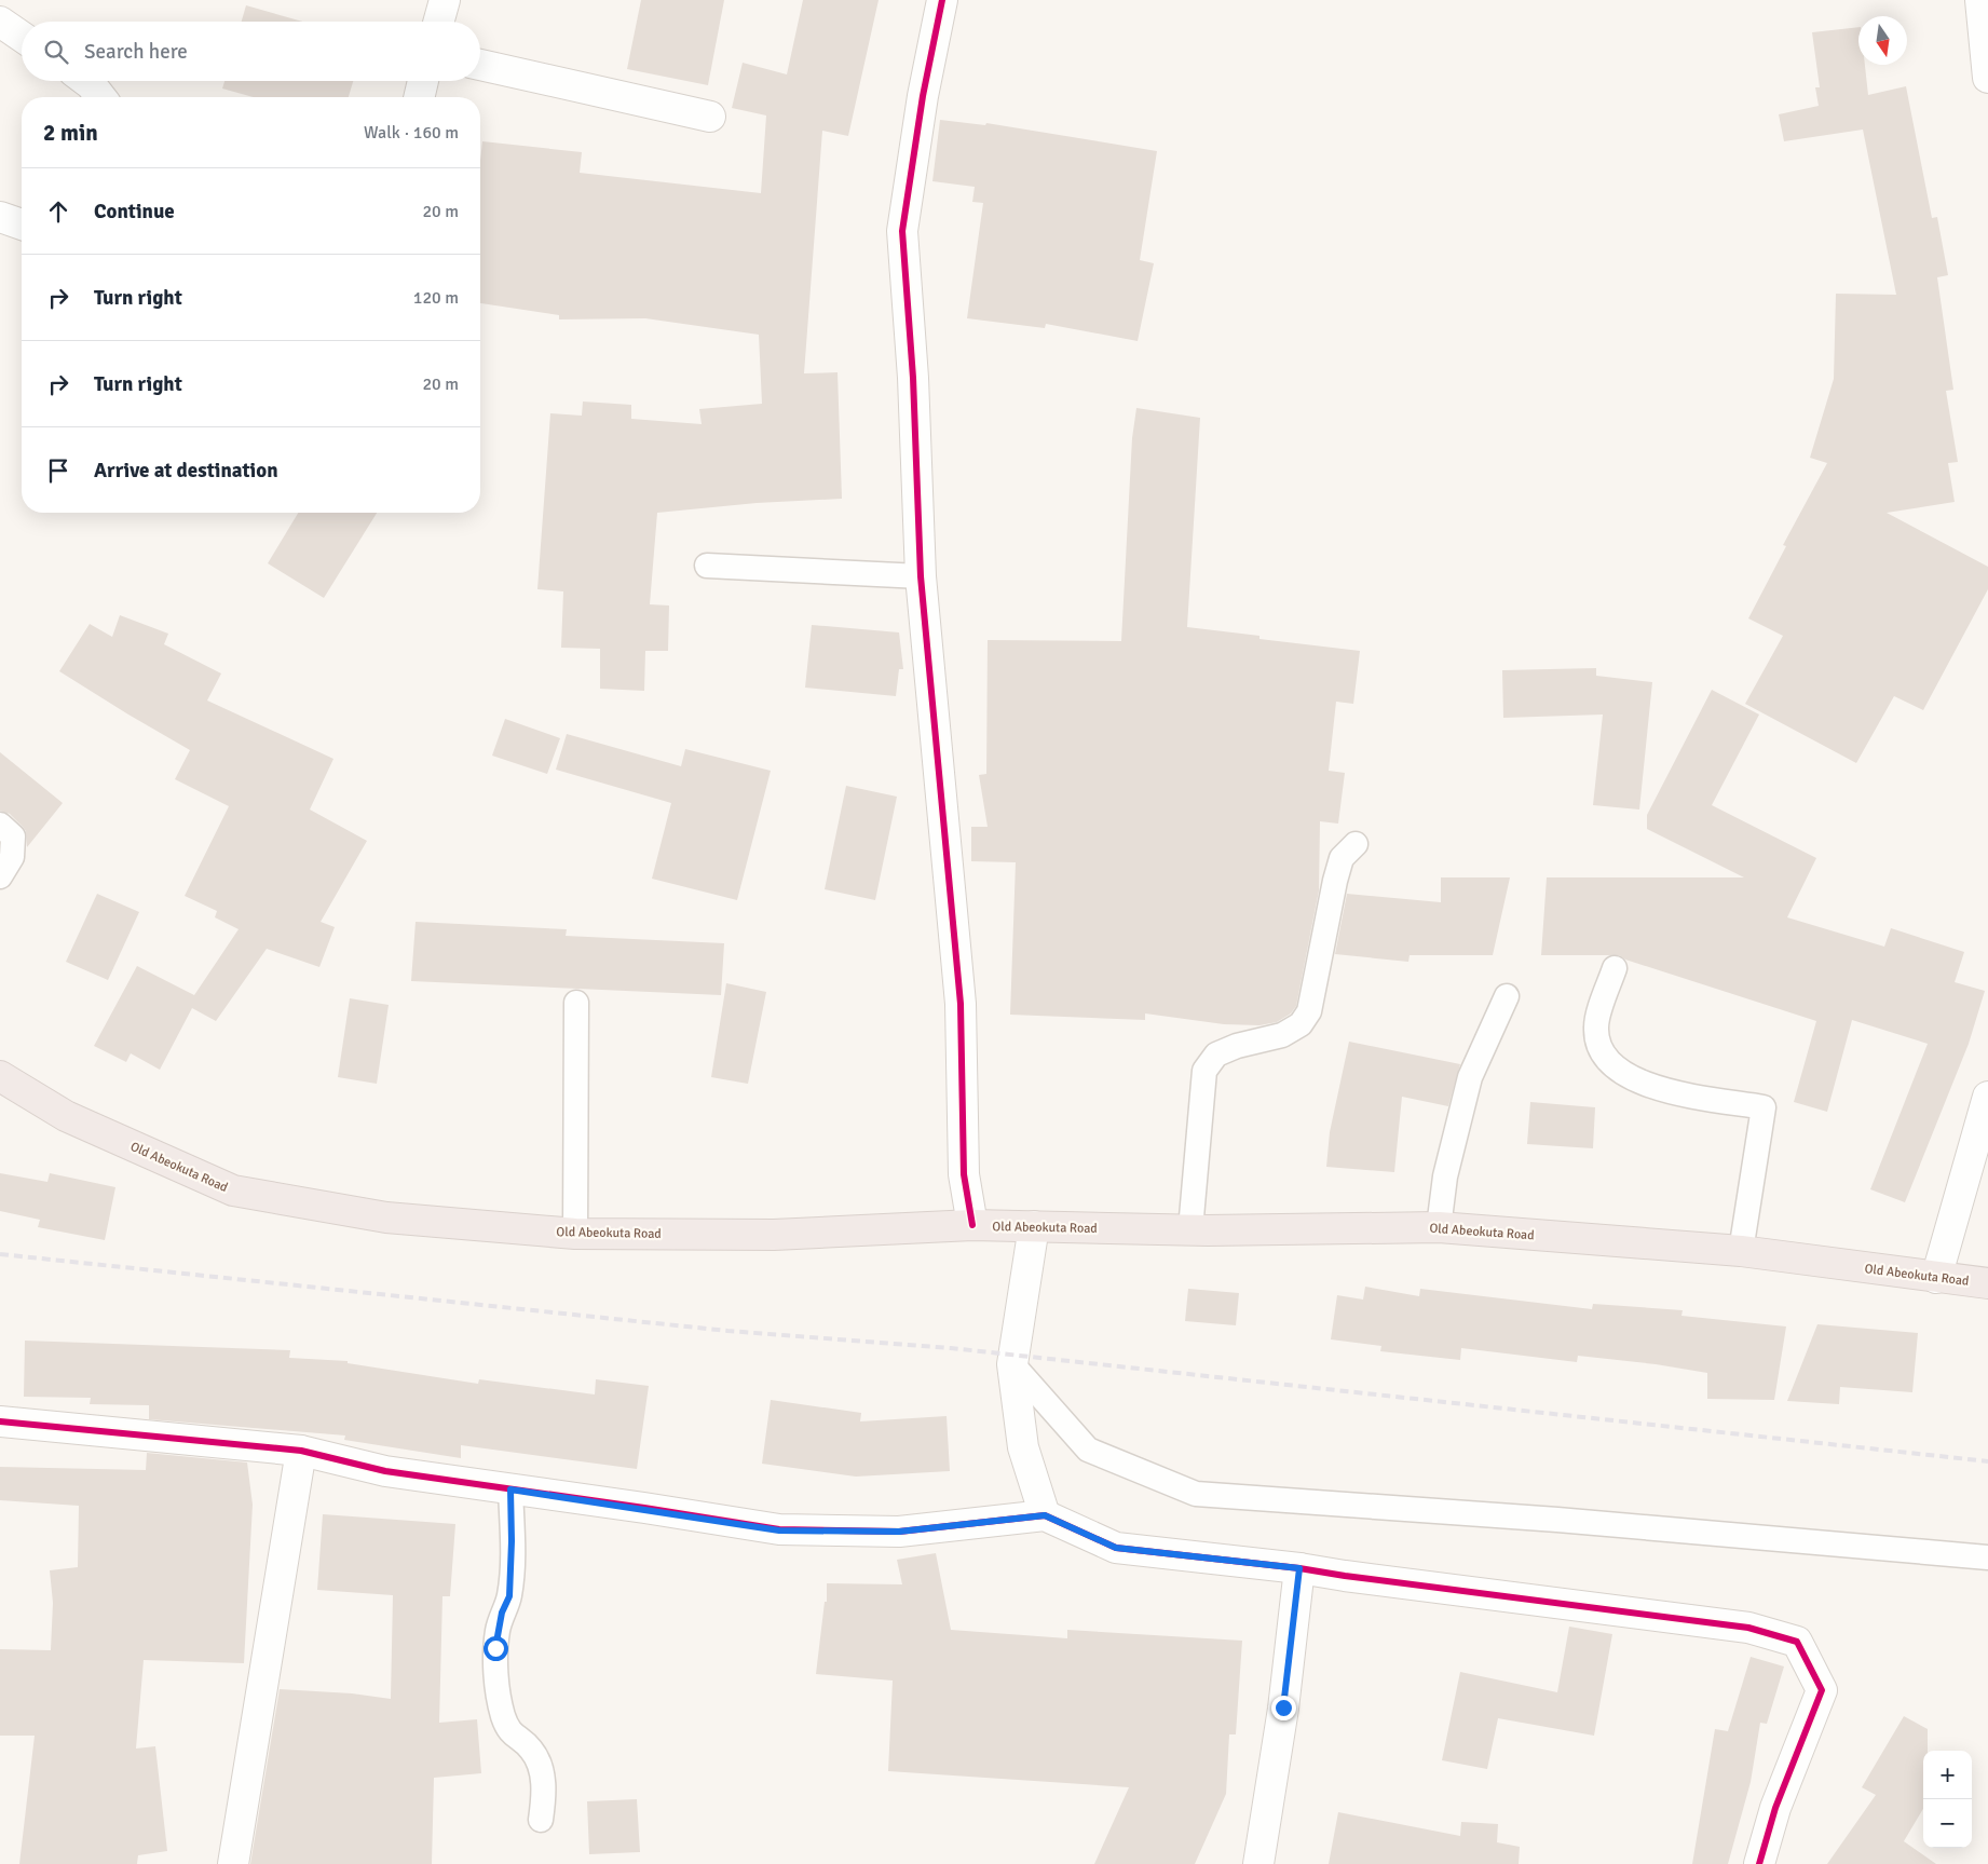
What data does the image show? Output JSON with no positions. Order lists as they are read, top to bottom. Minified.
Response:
{"streets":{"highway":["Old Abeokuta Road"]},"north":"bottom","page":{"search":"Search here","heading":["2 min","Walk · 160 m"],"list":[["Continue","20 m"],["Turn right","120 m"],["Turn right","20 m"],"Arrive at destination"],"map_buttons":["+","−"]}}
